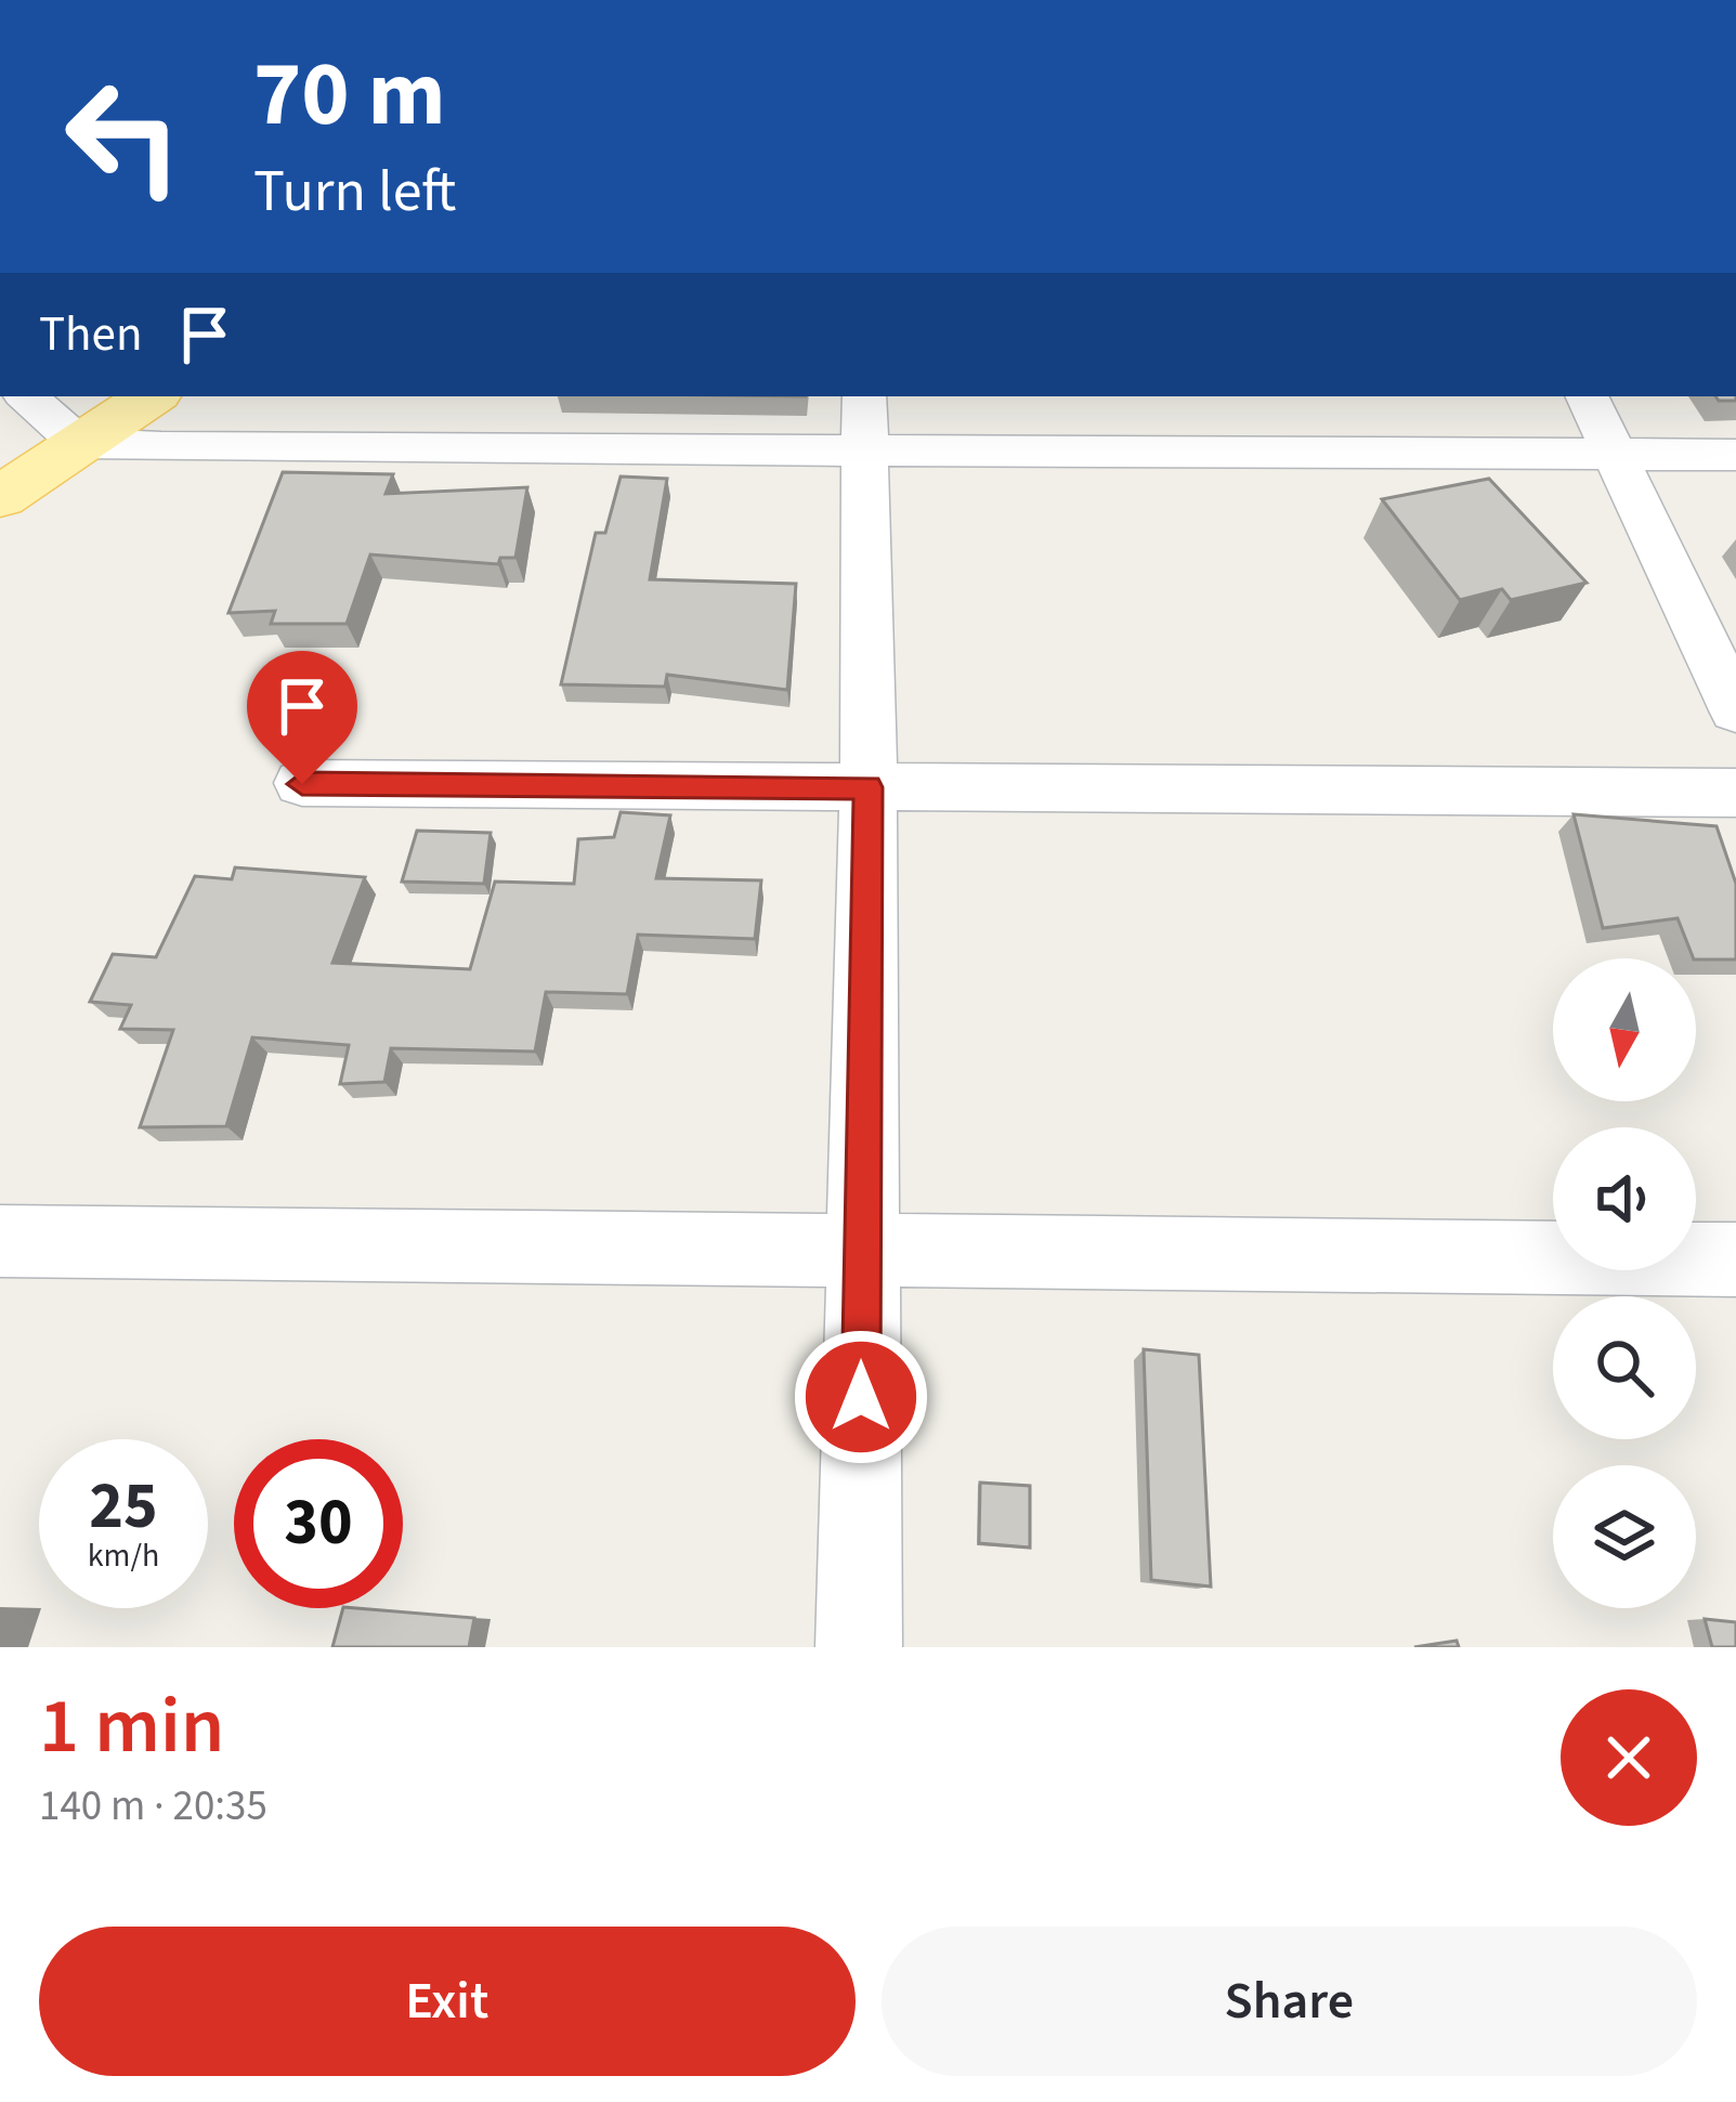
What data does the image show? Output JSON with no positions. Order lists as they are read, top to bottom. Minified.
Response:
{"north":"bottom","page":{"turn":["70 m","Turn left"],"then":"Then","speed":"25 km/h","limit":"30","heading":["1 min","140 m · 20:35"],"buttons":["Exit","Share"]}}
